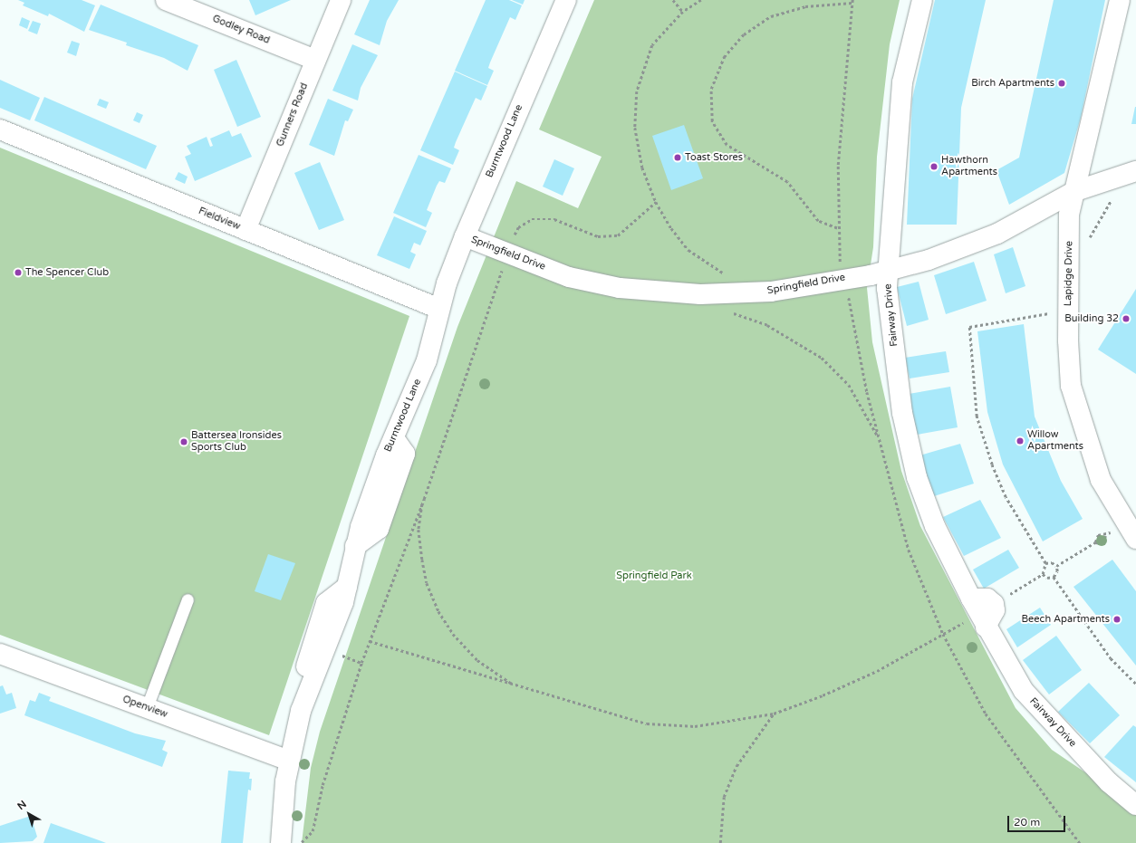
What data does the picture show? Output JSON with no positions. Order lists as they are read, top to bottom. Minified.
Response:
{"streets":{"street":["Godley Road","Gunners Road","Burntwood Lane","Fieldview","Springfield Drive","Lapidge Drive","Fairway Drive","Openview"]},"crossings":[["Godley Road","Gunners Road"],["Gunners Road","Fieldview"],["Burntwood Lane","Fieldview"],["Burntwood Lane","Springfield Drive"],["Springfield Drive","Lapidge Drive"],["Springfield Drive","Fairway Drive"]],"parks":["Springfield Park"],"places":["Birch Apartments","Toast Stores","Hawthorn Apartments","The Spencer Club","Building 32","Willow Apartments","Battersea Ironsides Sports Club","Beech Apartments"],"scale_bar":"20 m","north":"top left"}
